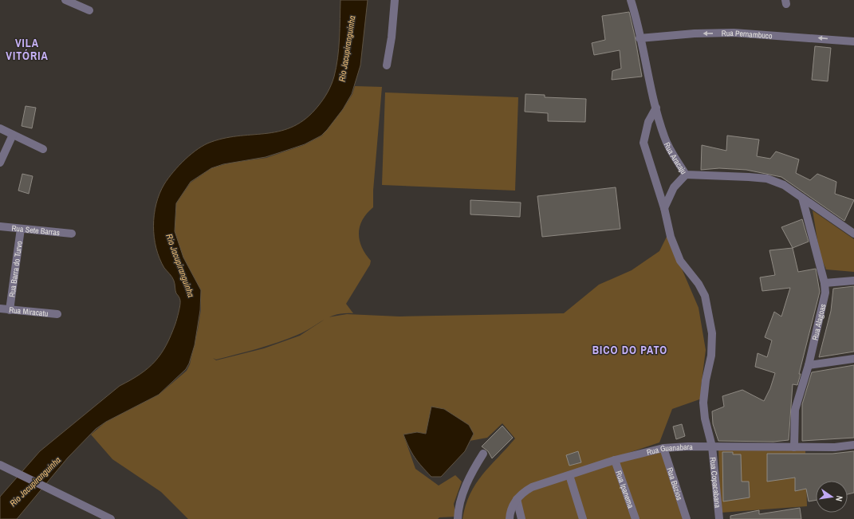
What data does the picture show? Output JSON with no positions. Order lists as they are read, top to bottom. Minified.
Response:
{"streets":{"street":["Rua Pernambuco","Rua Aracaju","Rua Sete Barras","Rua Barra do Turvo","Rua Miracatu","Rua Alagoas","Rua Guanabara","Rua Copacabana","Rua Búzios","Rua Ipanema"]},"crossings":[["Rua Pernambuco","Rua Aracaju"],["Rua Aracaju","Rua Alagoas"],["Rua Sete Barras","Rua Barra do Turvo"],["Rua Barra do Turvo","Rua Miracatu"],["Rua Alagoas","Rua Guanabara"],["Rua Guanabara","Rua Copacabana"],["Rua Guanabara","Rua Búzios"],["Rua Guanabara","Rua Ipanema"]],"one_way":["Rua Pernambuco"],"districts":["VILA VITÓRIA","BICO DO PATO"],"water":["Rio Jacupiranguinha"],"north":"right"}
